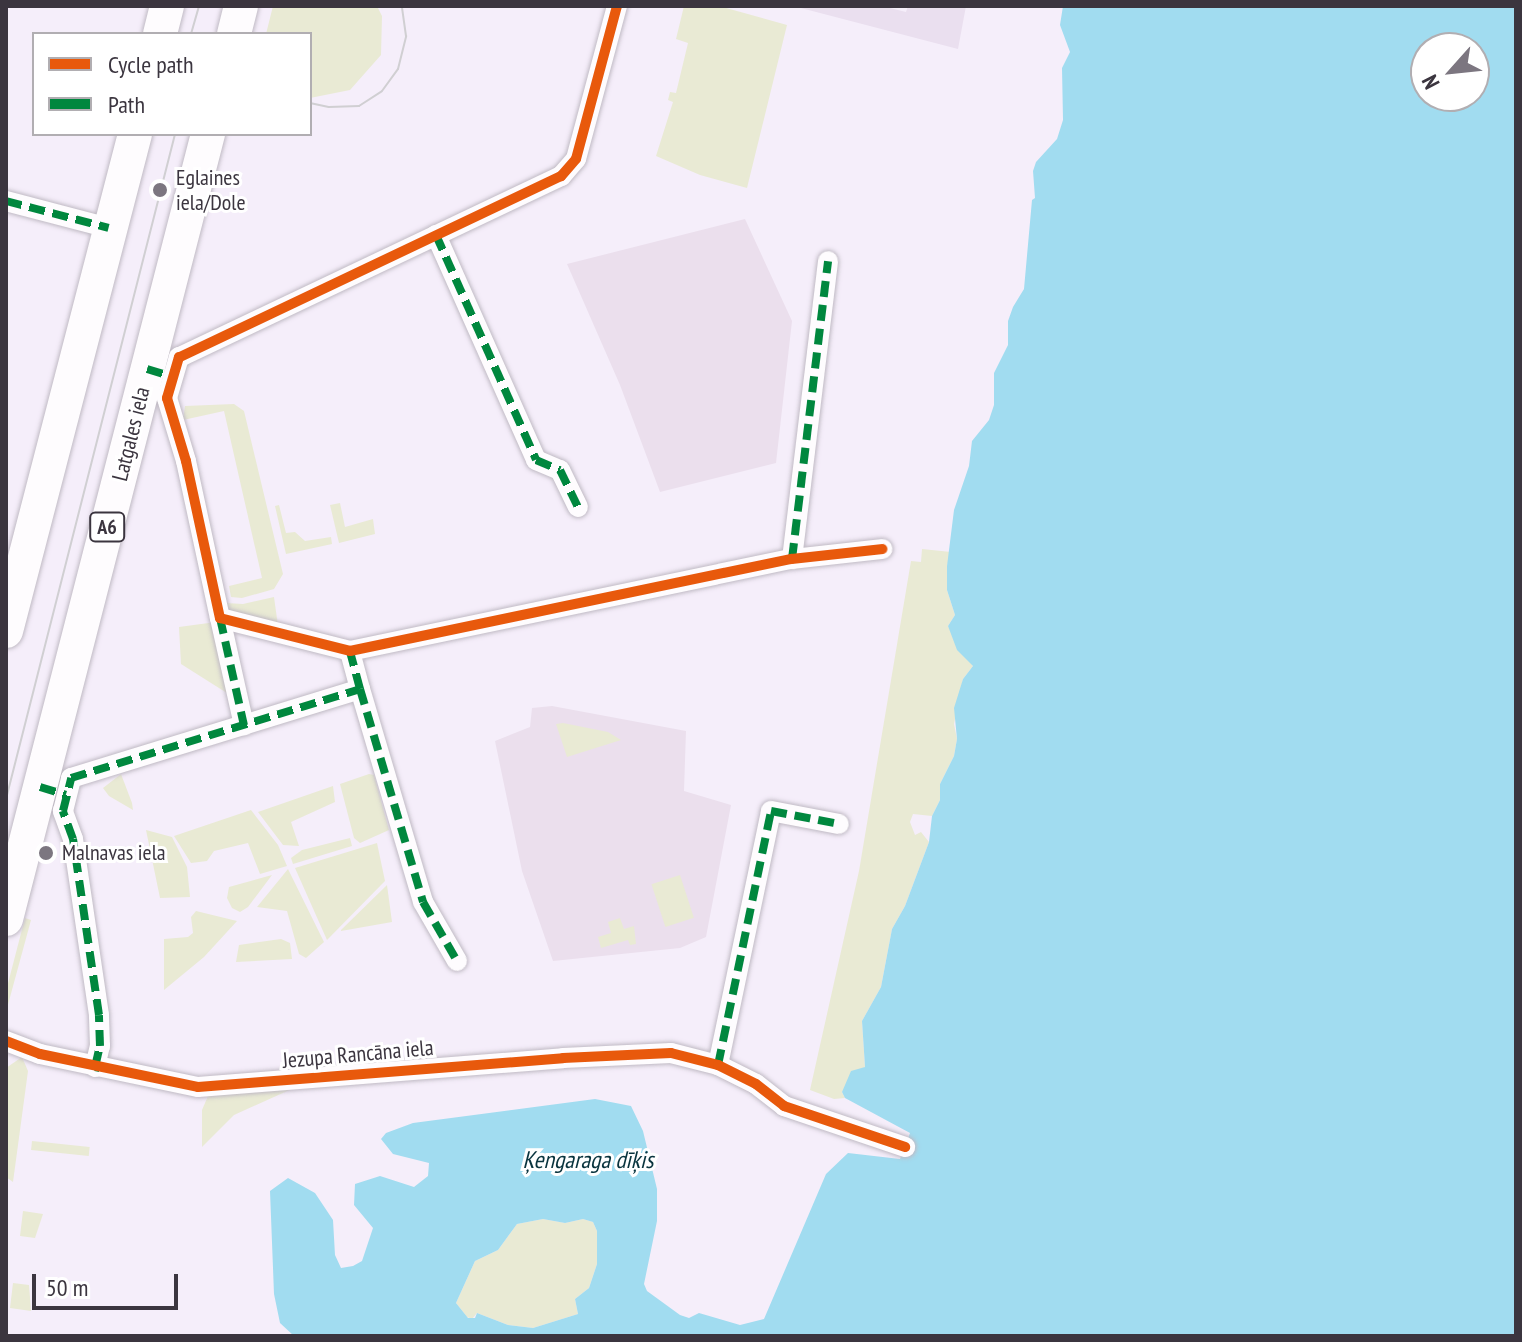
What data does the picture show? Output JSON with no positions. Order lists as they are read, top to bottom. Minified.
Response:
{"streets":{"highway":["Latgales iela","A6"],"street":["Jezupa Rancāna iela"]},"water":["Ķengaraga dīķis"],"places":["Eglaines iela/Dole","Malnavas iela"],"legend":["Cycle path","Path"],"scale_bar":"50 m","north":"bottom left"}
